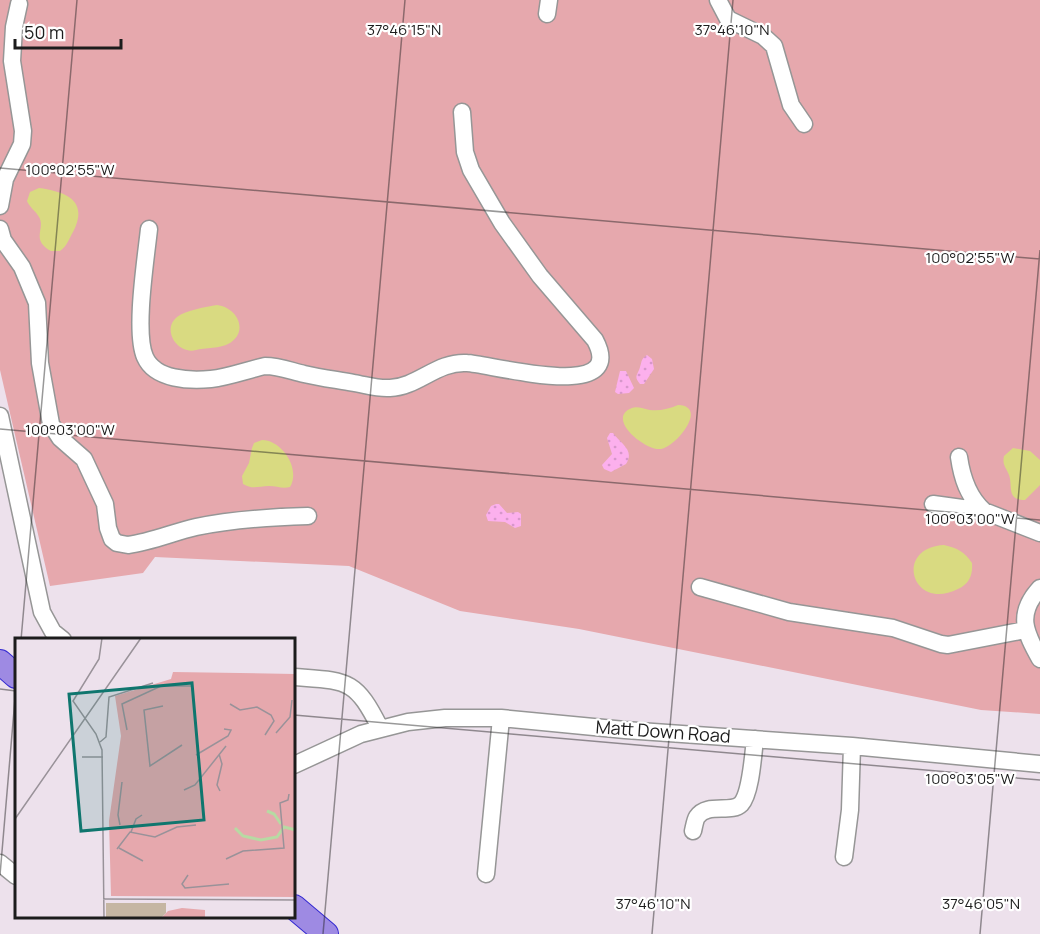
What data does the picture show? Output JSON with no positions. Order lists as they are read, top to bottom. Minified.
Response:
{"streets":{"street":["Matt Down Road"]},"scale_bar":"50 m","coordinates":["37°46'15\"N","37°46'10\"N","100°02'55\"W","100°03'00\"W","100°03'05\"W","37°46'05\"N"]}
